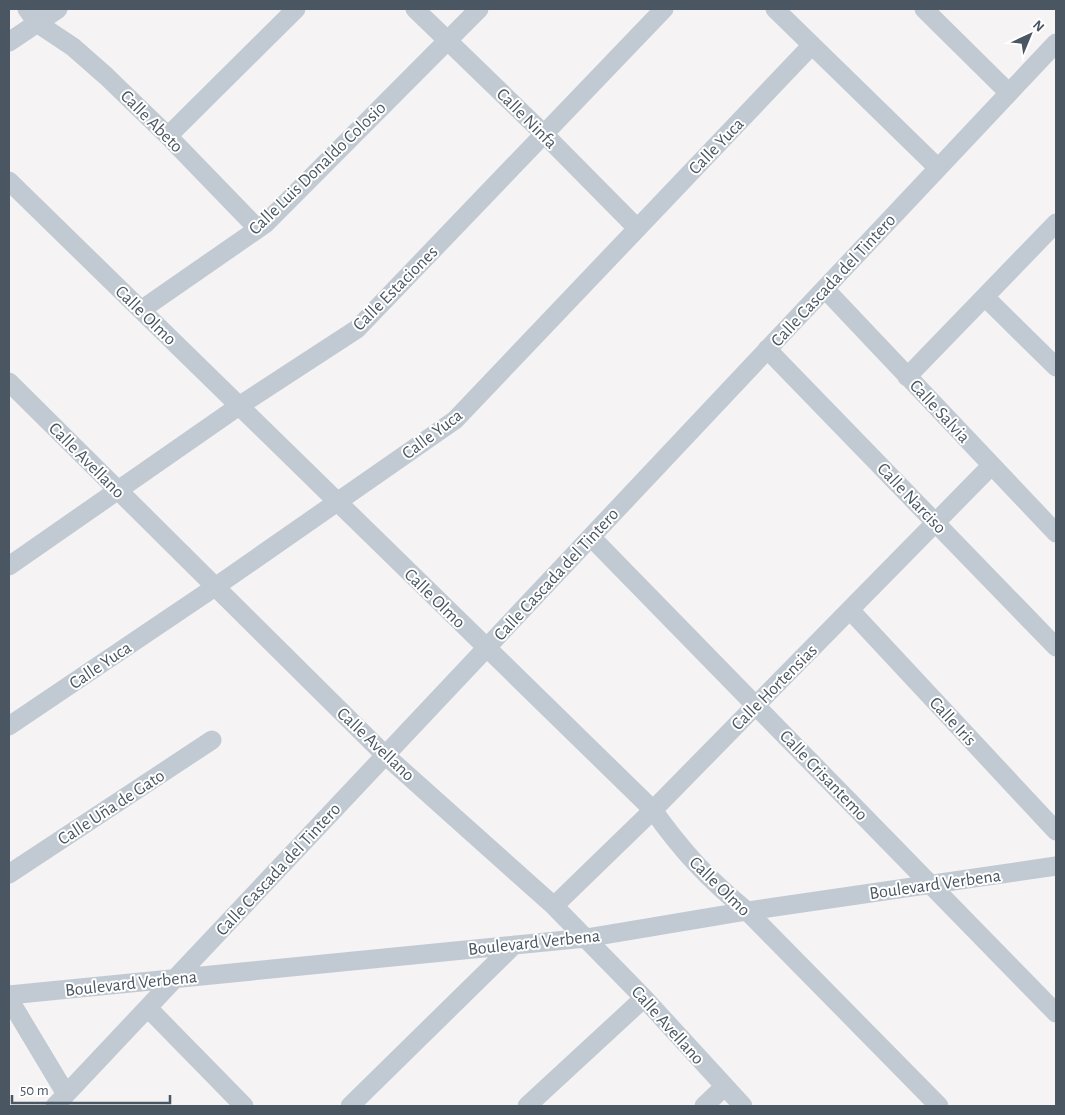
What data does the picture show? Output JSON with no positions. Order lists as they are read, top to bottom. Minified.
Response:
{"streets":{"street":["Calle Ninfa","Calle Abeto","Calle Yuca","Calle Luis Donaldo Colosio","Calle Cascada del Tintero","Calle Estaciones","Calle Olmo","Calle Salvia","Calle Avellano","Calle Narciso","Calle Hortensias","Calle Iris","Calle Crisantemo","Calle Uña de Gato","Boulevard Verbena"]},"crossings":[["Calle Ninfa","Calle Yuca"],["Calle Ninfa","Calle Luis Donaldo Colosio"],["Calle Ninfa","Calle Estaciones"],["Calle Abeto","Calle Luis Donaldo Colosio"],["Calle Yuca","Calle Olmo"],["Calle Yuca","Calle Avellano"],["Calle Luis Donaldo Colosio","Calle Olmo"],["Calle Cascada del Tintero","Calle Olmo"],["Calle Cascada del Tintero","Calle Salvia"],["Calle Cascada del Tintero","Calle Avellano"],["Calle Cascada del Tintero","Calle Narciso"],["Calle Cascada del Tintero","Calle Crisantemo"],["Calle Cascada del Tintero","Boulevard Verbena"],["Calle Estaciones","Calle Olmo"],["Calle Estaciones","Calle Avellano"],["Calle Olmo","Calle Hortensias"],["Calle Olmo","Boulevard Verbena"],["Calle Salvia","Calle Hortensias"],["Calle Avellano","Calle Hortensias"],["Calle Avellano","Boulevard Verbena"],["Calle Narciso","Calle Hortensias"],["Calle Hortensias","Calle Iris"],["Calle Hortensias","Calle Crisantemo"],["Calle Crisantemo","Boulevard Verbena"]],"scale_bar":"50 m","north":"top right"}
